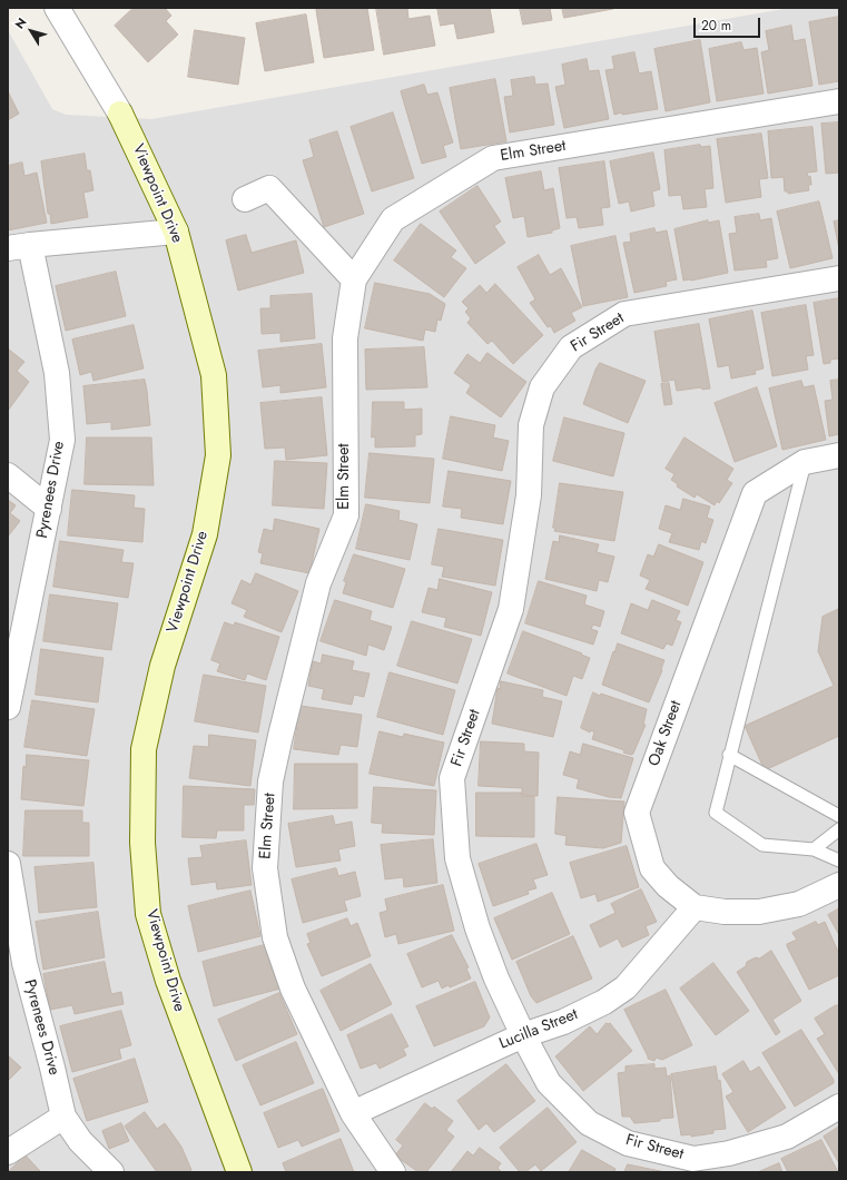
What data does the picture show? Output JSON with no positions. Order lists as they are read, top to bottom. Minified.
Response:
{"streets":{"street":["Elm Street","Viewpoint Drive","Fir Street","Pyrenees Drive","Oak Street","Lucilla Street"]},"crossings":[["Elm Street","Lucilla Street"],["Fir Street","Lucilla Street"],["Oak Street","Lucilla Street"]],"scale_bar":"20 m","north":"top left"}
